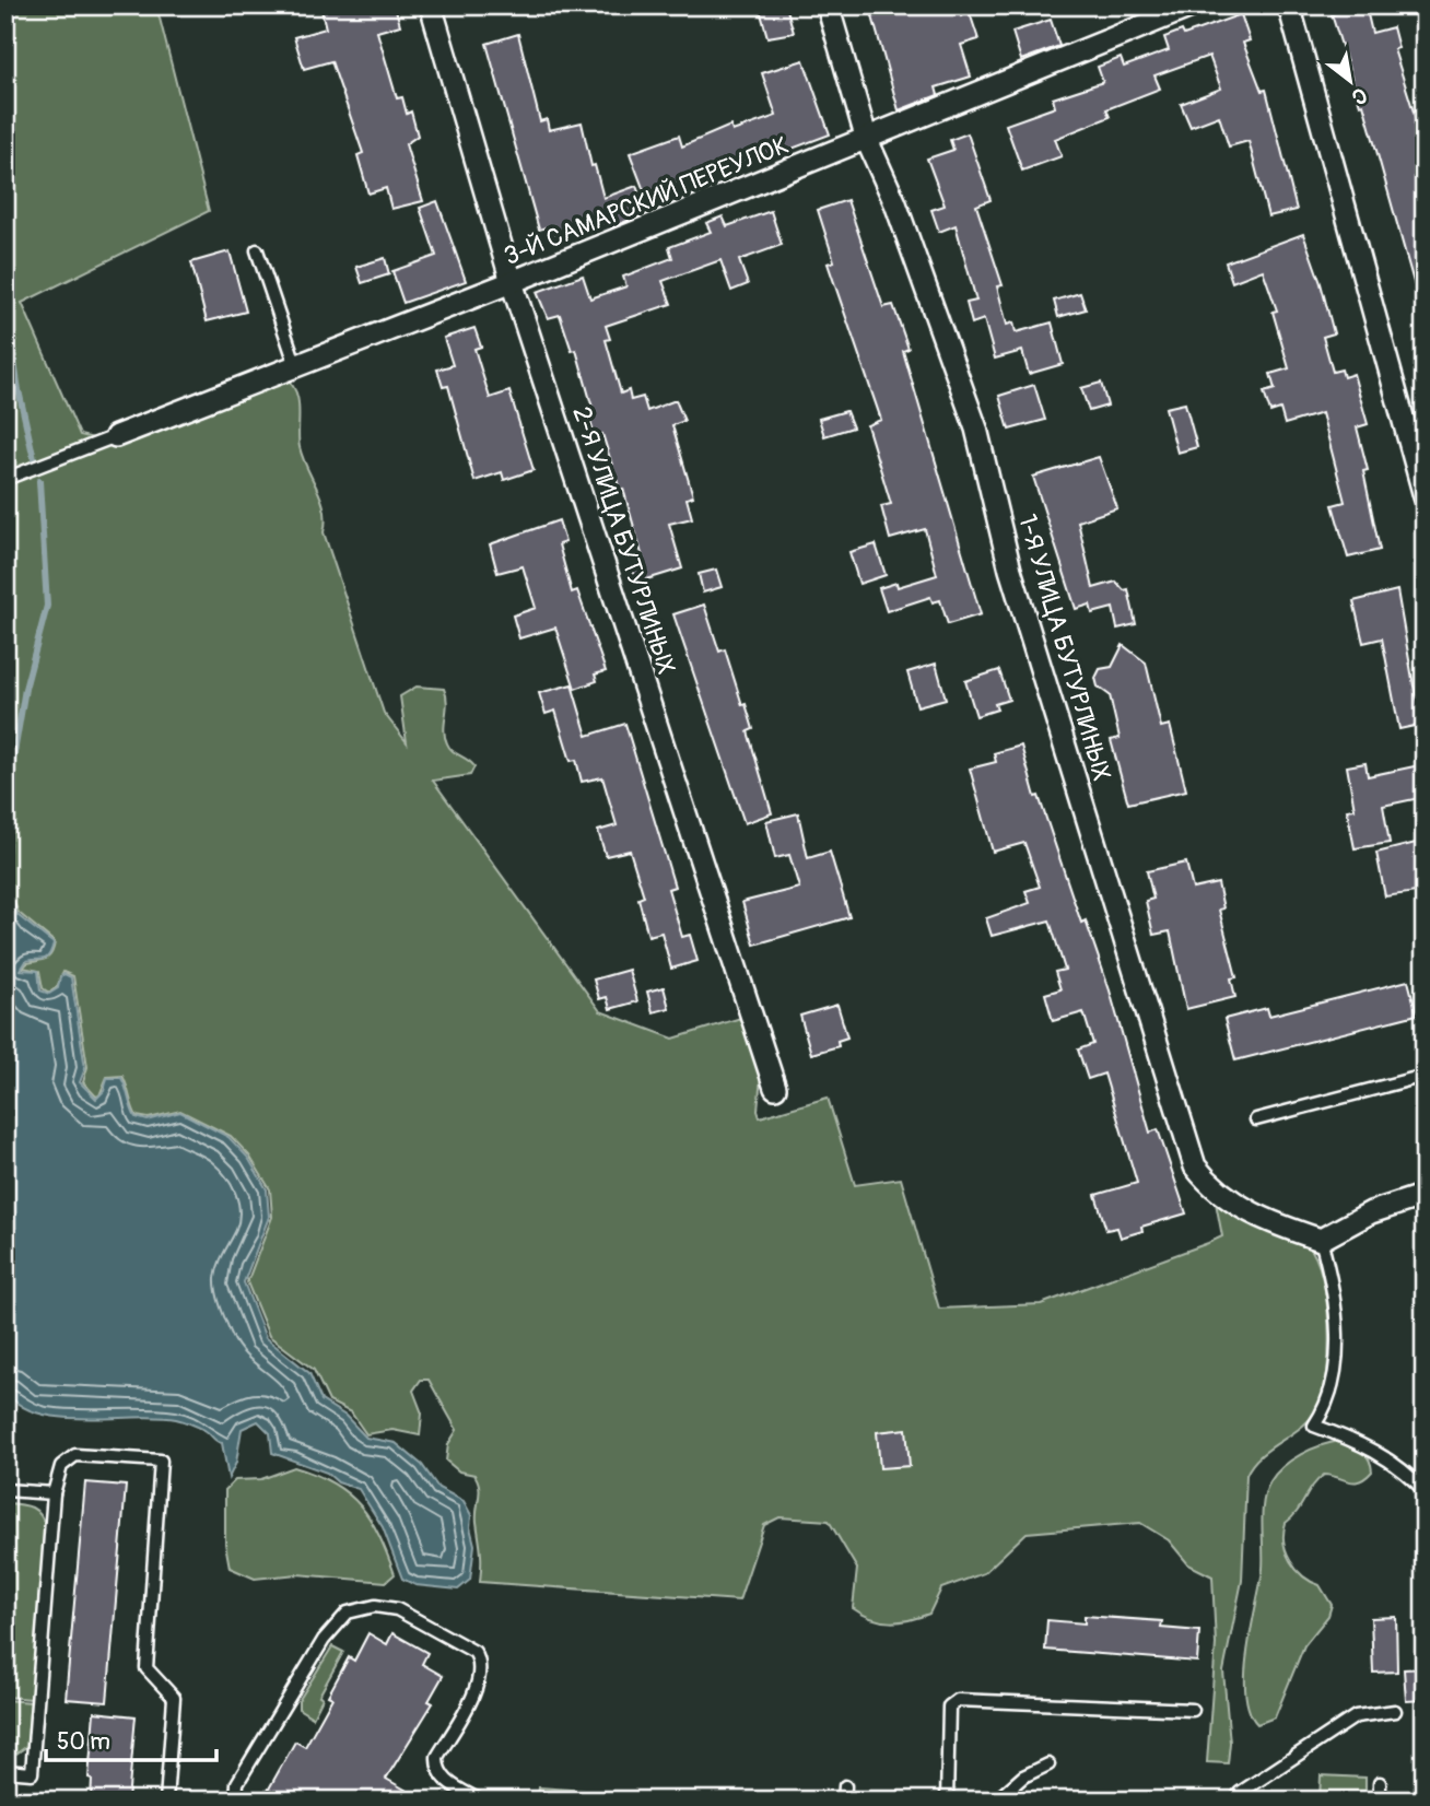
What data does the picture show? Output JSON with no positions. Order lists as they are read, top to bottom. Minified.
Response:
{"streets":{"street":["3-Й САМАРСКИЙ ПЕРЕУЛОК","2-Я УЛИЦА БУТУРЛИНЫХ","1-Я УЛИЦА БУТУРЛИНЫХ"]},"crossings":[["3-Й САМАРСКИЙ ПЕРЕУЛОК","2-Я УЛИЦА БУТУРЛИНЫХ"],["3-Й САМАРСКИЙ ПЕРЕУЛОК","1-Я УЛИЦА БУТУРЛИНЫХ"]],"scale_bar":"50 m","north":"bottom right"}
